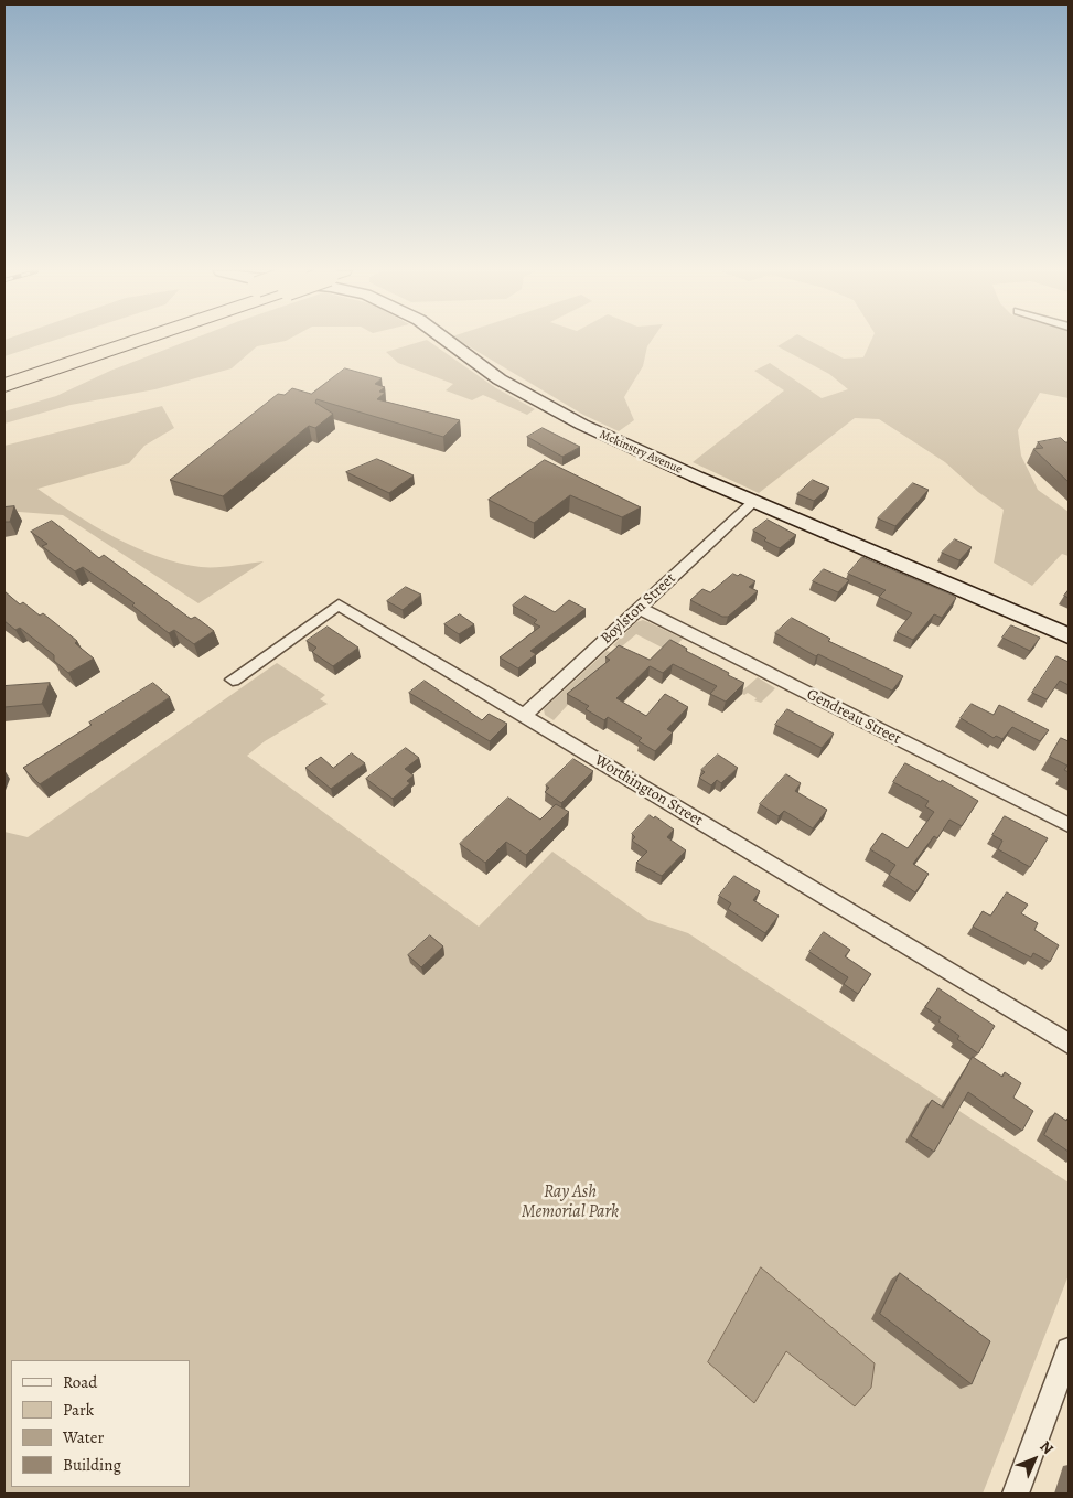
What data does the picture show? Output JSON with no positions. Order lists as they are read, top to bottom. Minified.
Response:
{"streets":{"street":["Mckinstry Avenue","Boylston Street","Gendreau Street","Worthington Street"]},"crossings":[["Mckinstry Avenue","Boylston Street"],["Boylston Street","Gendreau Street"],["Boylston Street","Worthington Street"]],"parks":["Ray Ash Memorial Park"],"legend":["Road","Park","Water","Building"],"north":"top right"}
